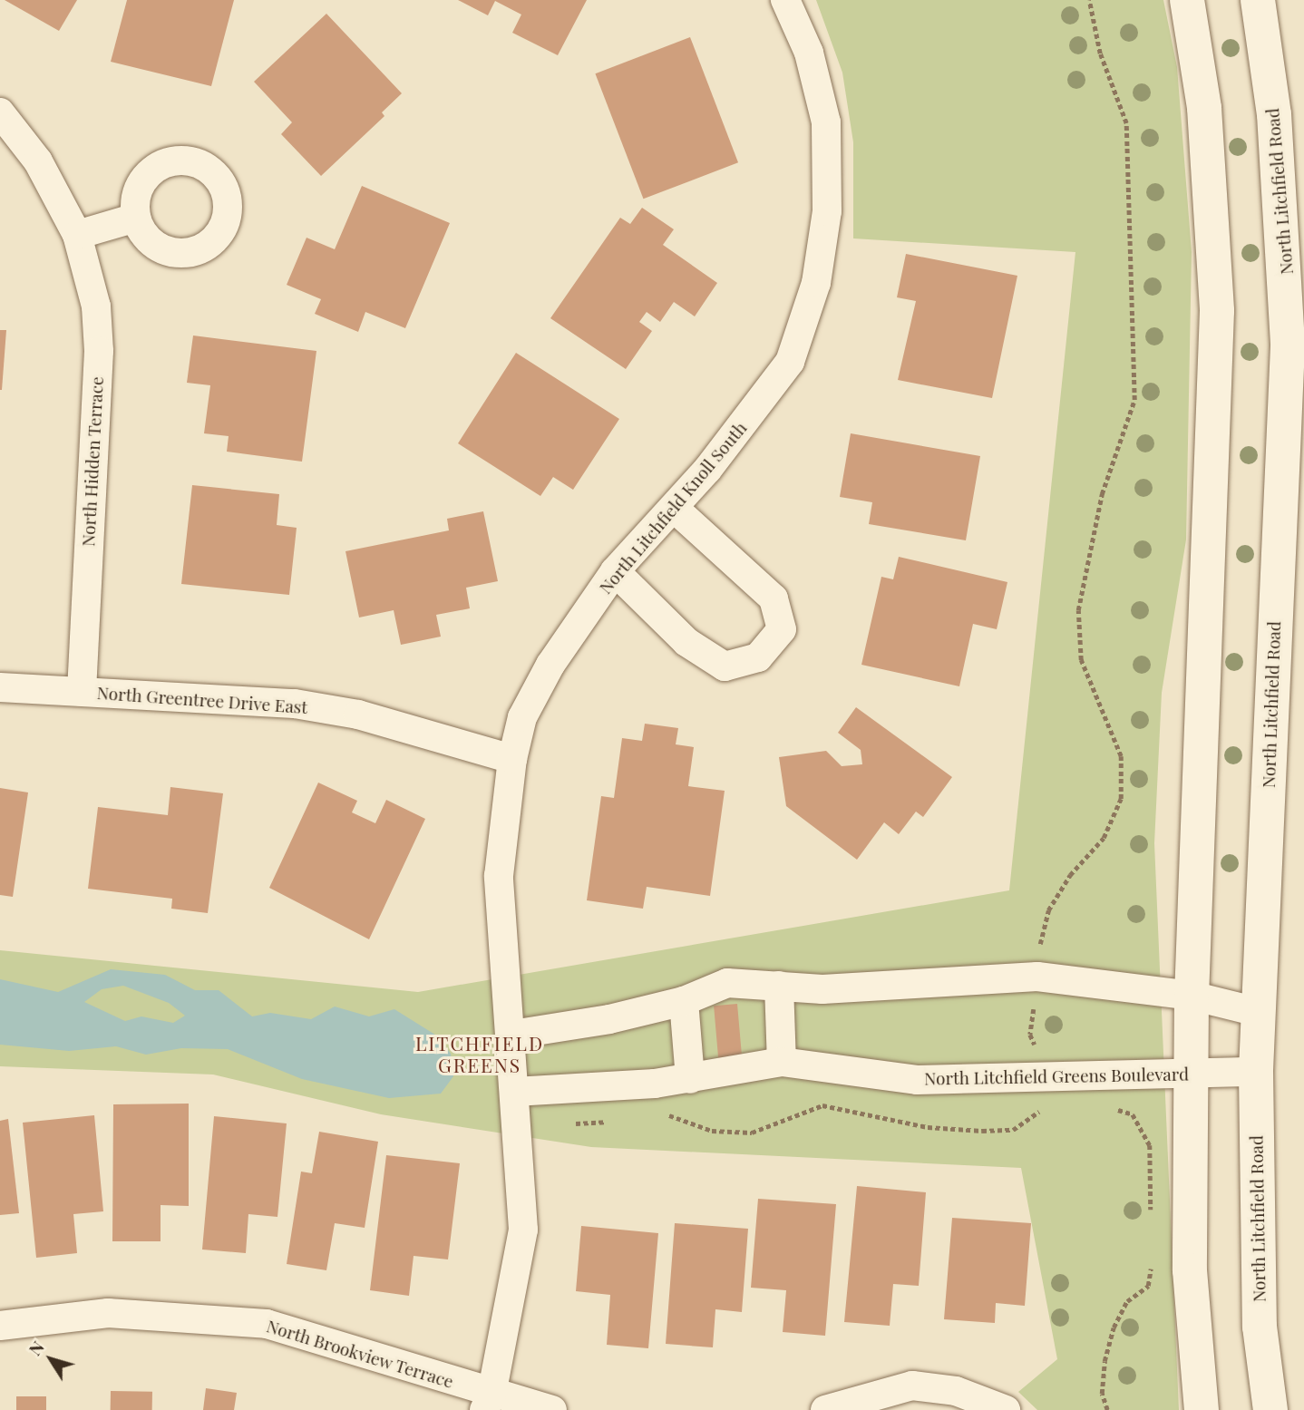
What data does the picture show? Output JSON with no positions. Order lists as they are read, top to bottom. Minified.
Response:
{"streets":{"main road":["North Litchfield Road"],"street":["North Hidden Terrace","North Litchfield Knoll South","North Greentree Drive East","North Litchfield Greens Boulevard","North Brookview Terrace"]},"crossings":[["North Litchfield Road","North Litchfield Greens Boulevard"],["North Hidden Terrace","North Greentree Drive East"],["North Litchfield Knoll South","North Greentree Drive East"],["North Litchfield Knoll South","North Litchfield Greens Boulevard"],["North Litchfield Knoll South","North Brookview Terrace"]],"districts":["LITCHFIELD GREENS"],"north":"top left"}
